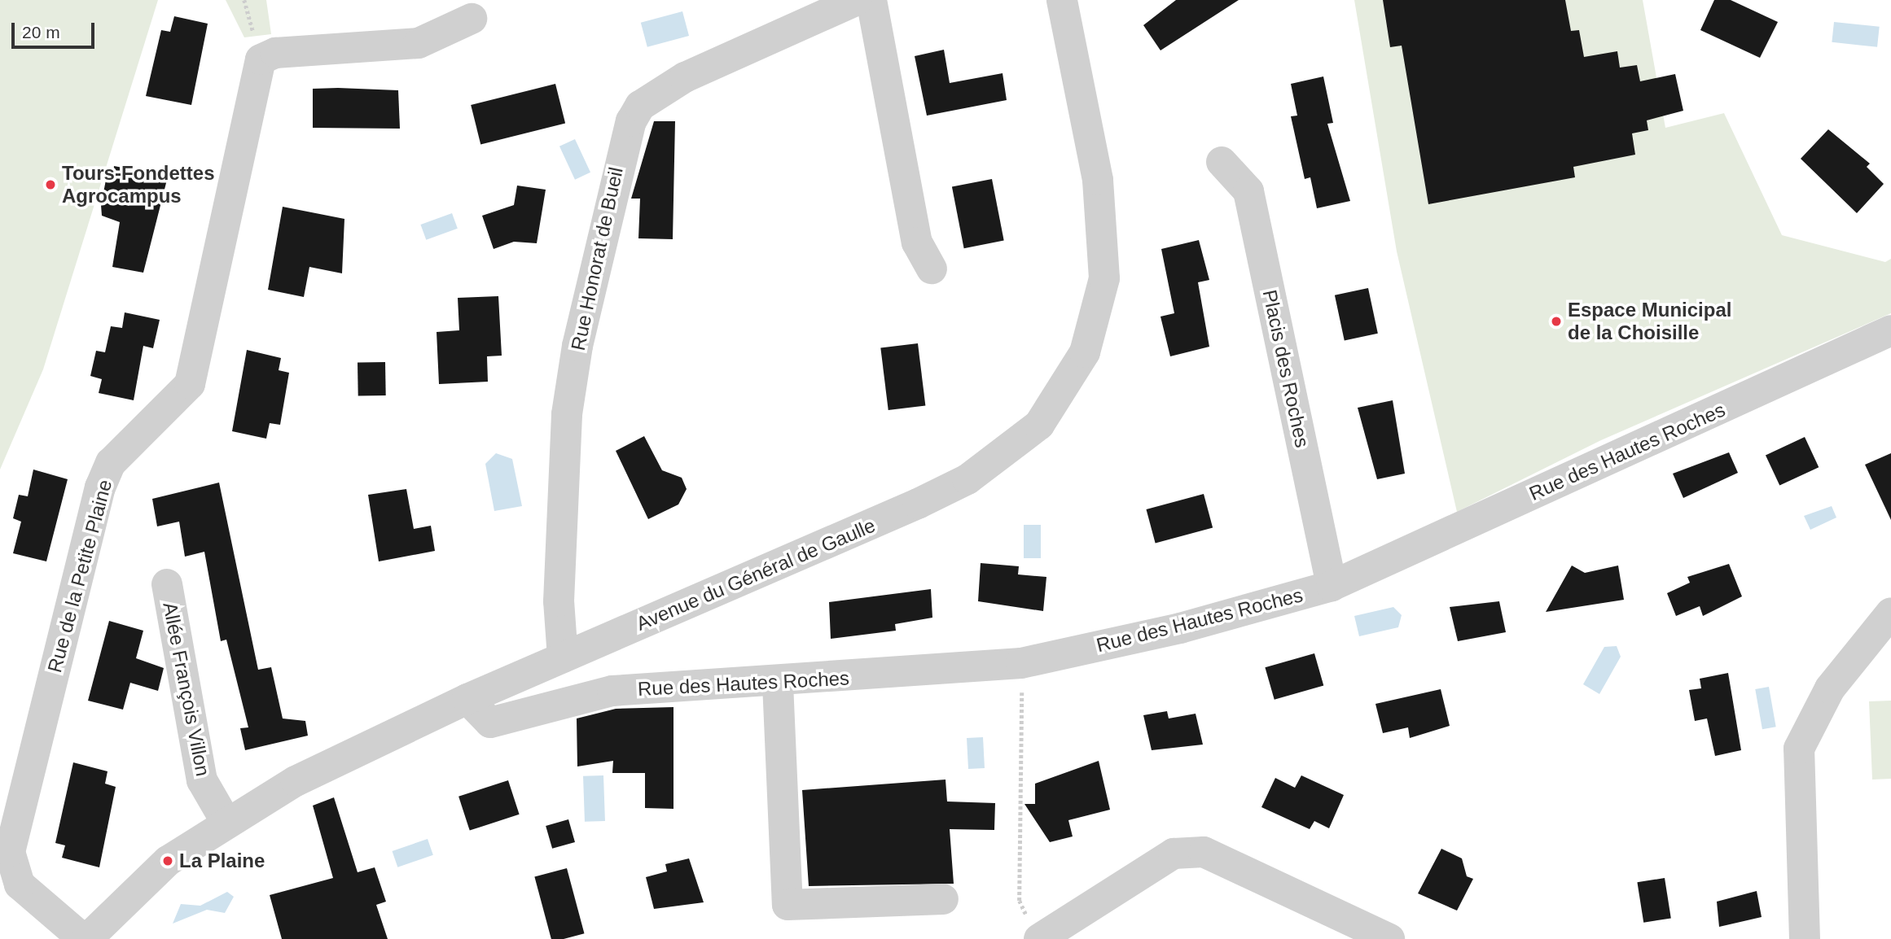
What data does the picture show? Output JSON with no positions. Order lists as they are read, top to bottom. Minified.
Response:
{"streets":{"street":["Rue Honorat de Bueil","Placis des Roches","Rue des Hautes Roches","Avenue du Général de Gaulle","Rue de la Petite Plaine","Allée François Villon"]},"crossings":[["Rue Honorat de Bueil","Avenue du Général de Gaulle"],["Placis des Roches","Rue des Hautes Roches"],["Rue des Hautes Roches","Avenue du Général de Gaulle"],["Avenue du Général de Gaulle","Rue de la Petite Plaine"],["Avenue du Général de Gaulle","Allée François Villon"]],"places":["Tours-Fondettes Agrocampus","Espace Municipal de la Choisille","La Plaine"],"scale_bar":"20 m"}
